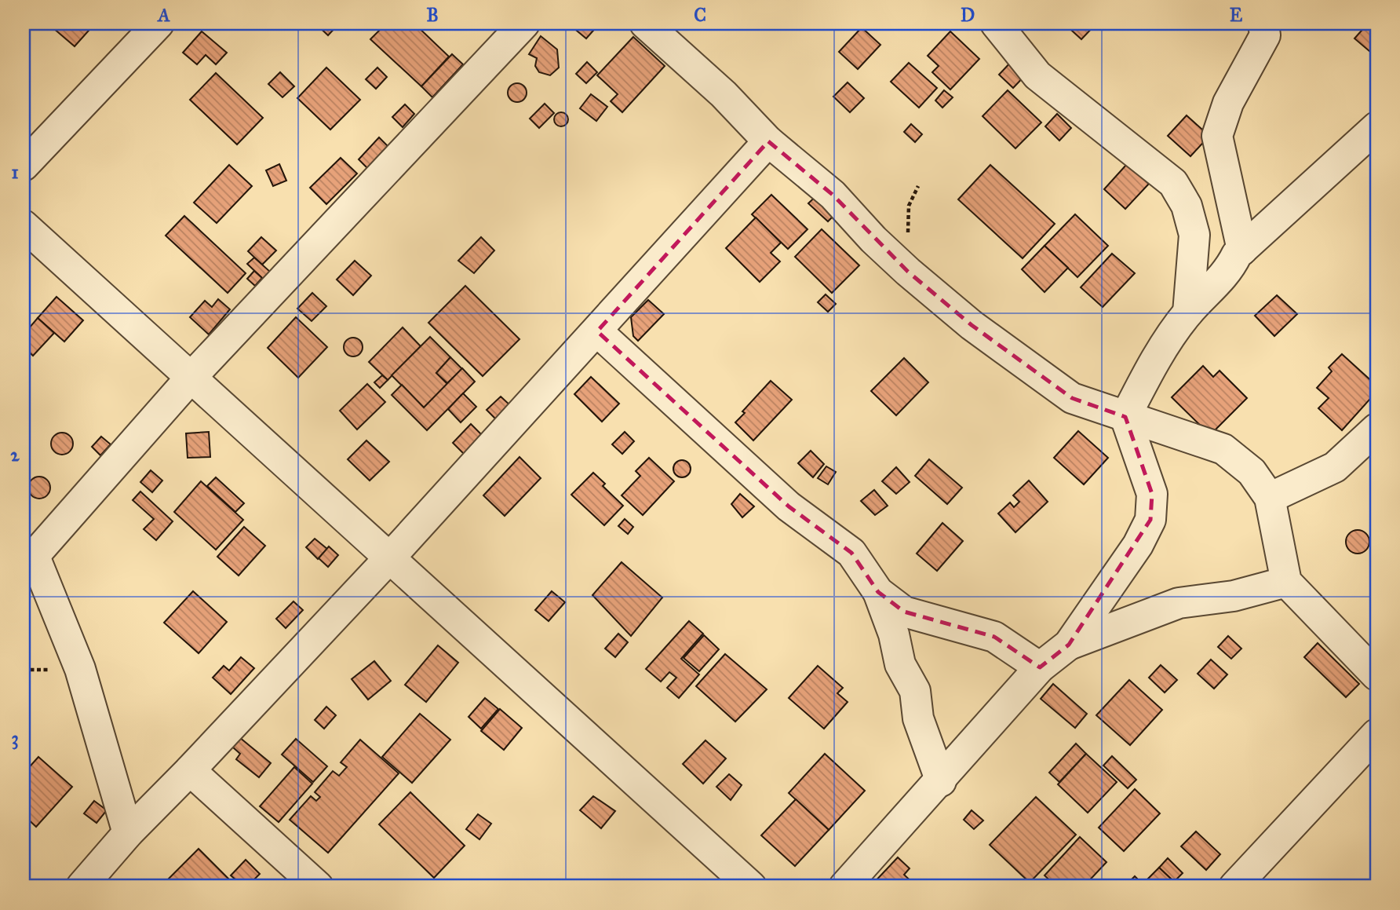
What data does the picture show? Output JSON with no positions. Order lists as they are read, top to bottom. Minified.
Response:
{"grid":{"columns":["A","B","C","D","E"],"rows":["1","2","3"]}}
